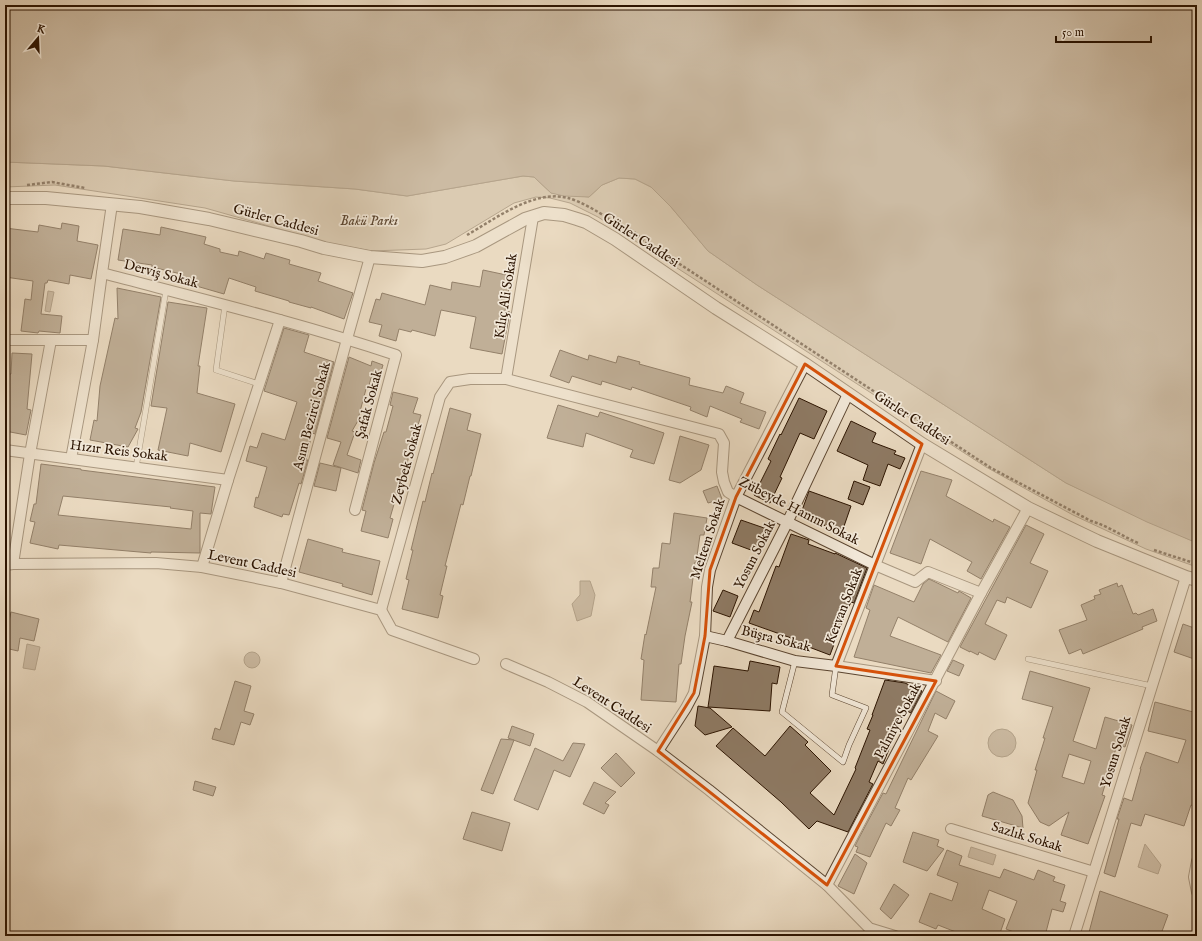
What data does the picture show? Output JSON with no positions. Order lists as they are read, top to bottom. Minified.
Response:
{"streets":{"street":["Gürler Caddesi","Derviş Sokak","Kılıç Ali Sokak","Şafak Sokak","Asım Bezirci Sokak","Hızır Reis Sokak","Zeybek Sokak","Zübeyde Hanım Sokak","Meltem Sokak","Yosun Sokak","Levent Caddesi","Kervan Sokak","Büşra Sokak","Palmiye Sokak","Sazlık Sokak"]},"crossings":[["Gürler Caddesi","Derviş Sokak"],["Gürler Caddesi","Kılıç Ali Sokak"],["Gürler Caddesi","Asım Bezirci Sokak"],["Gürler Caddesi","Meltem Sokak"],["Gürler Caddesi","Yosun Sokak"],["Gürler Caddesi","Kervan Sokak"],["Gürler Caddesi","Palmiye Sokak"],["Derviş Sokak","Şafak Sokak"],["Derviş Sokak","Asım Bezirci Sokak"],["Kılıç Ali Sokak","Zeybek Sokak"],["Kılıç Ali Sokak","Zübeyde Hanım Sokak"],["Şafak Sokak","Asım Bezirci Sokak"],["Asım Bezirci Sokak","Levent Caddesi"],["Zeybek Sokak","Zübeyde Hanım Sokak"],["Zeybek Sokak","Levent Caddesi"],["Zübeyde Hanım Sokak","Meltem Sokak"],["Zübeyde Hanım Sokak","Yosun Sokak"],["Zübeyde Hanım Sokak","Kervan Sokak"],["Zübeyde Hanım Sokak","Palmiye Sokak"],["Meltem Sokak","Levent Caddesi"],["Meltem Sokak","Büşra Sokak"],["Yosun Sokak","Büşra Sokak"],["Yosun Sokak","Sazlık Sokak"],["Levent Caddesi","Palmiye Sokak"],["Kervan Sokak","Büşra Sokak"],["Büşra Sokak","Palmiye Sokak"]],"parks":["Bakü Parkı"],"scale_bar":"50 m","north":"top"}
